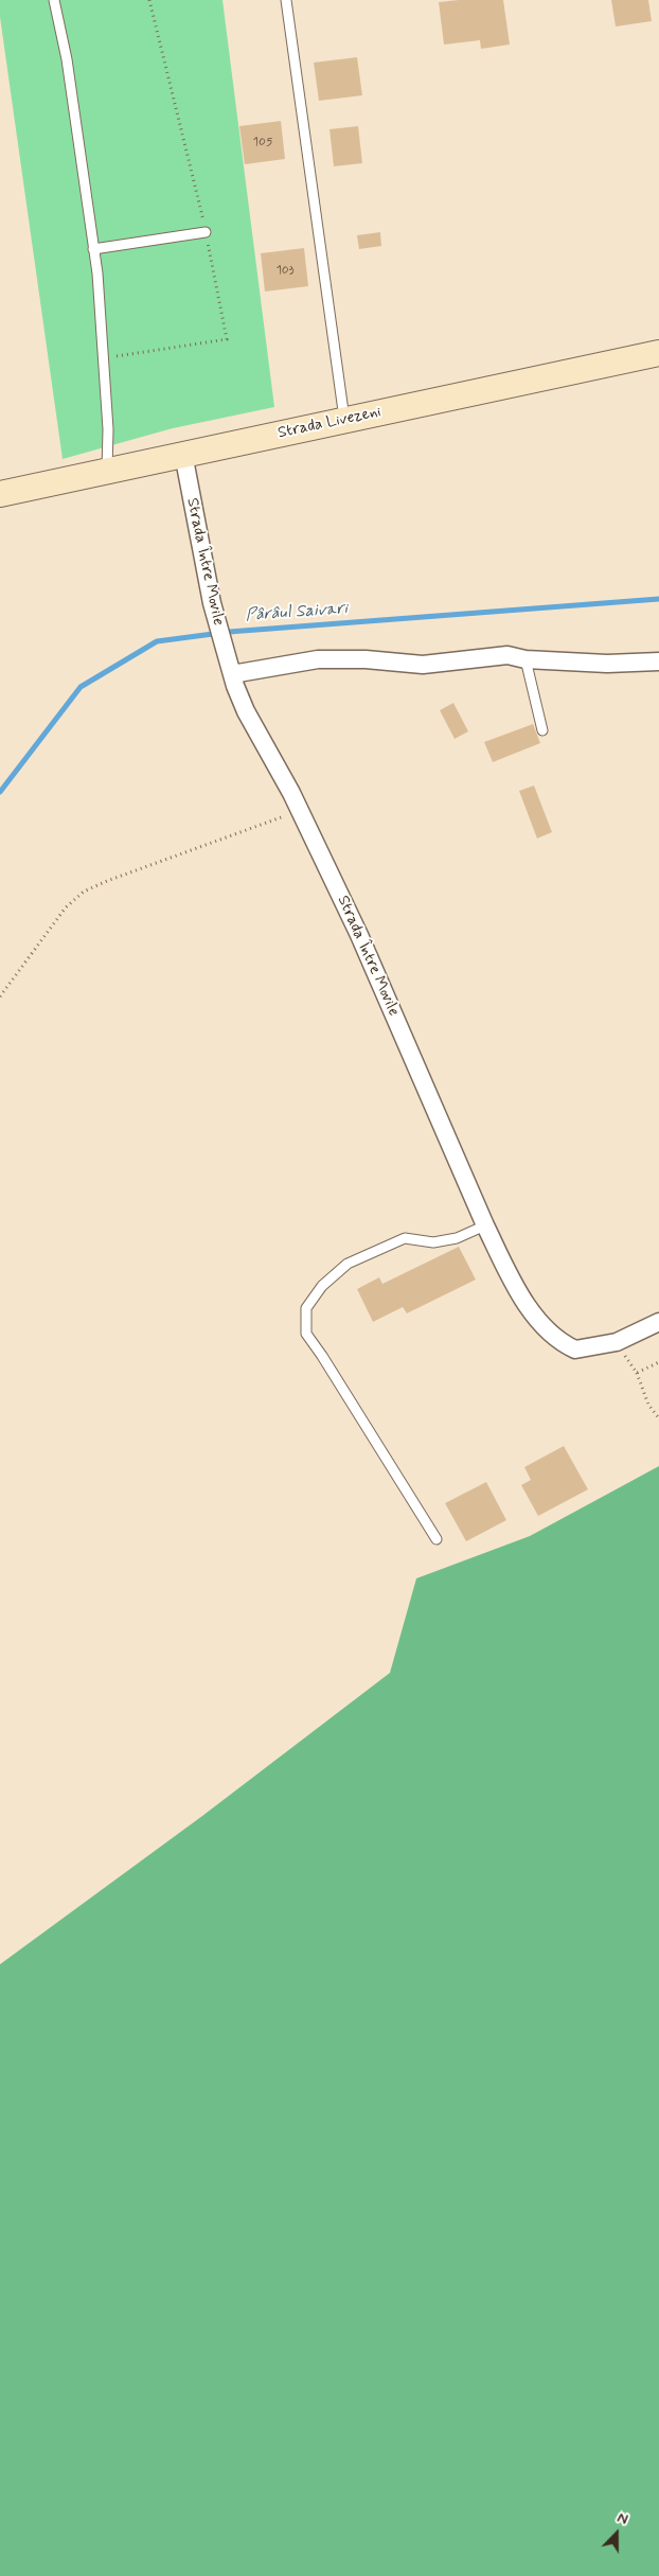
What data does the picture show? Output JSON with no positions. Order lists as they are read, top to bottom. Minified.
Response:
{"streets":{"main road":["Strada Livezeni"],"street":["Strada Între Movile"]},"crossings":[["Strada Livezeni","Strada Între Movile"]],"water":["Pârâul Saivari"],"house_numbers":["105","103"],"north":"top"}
